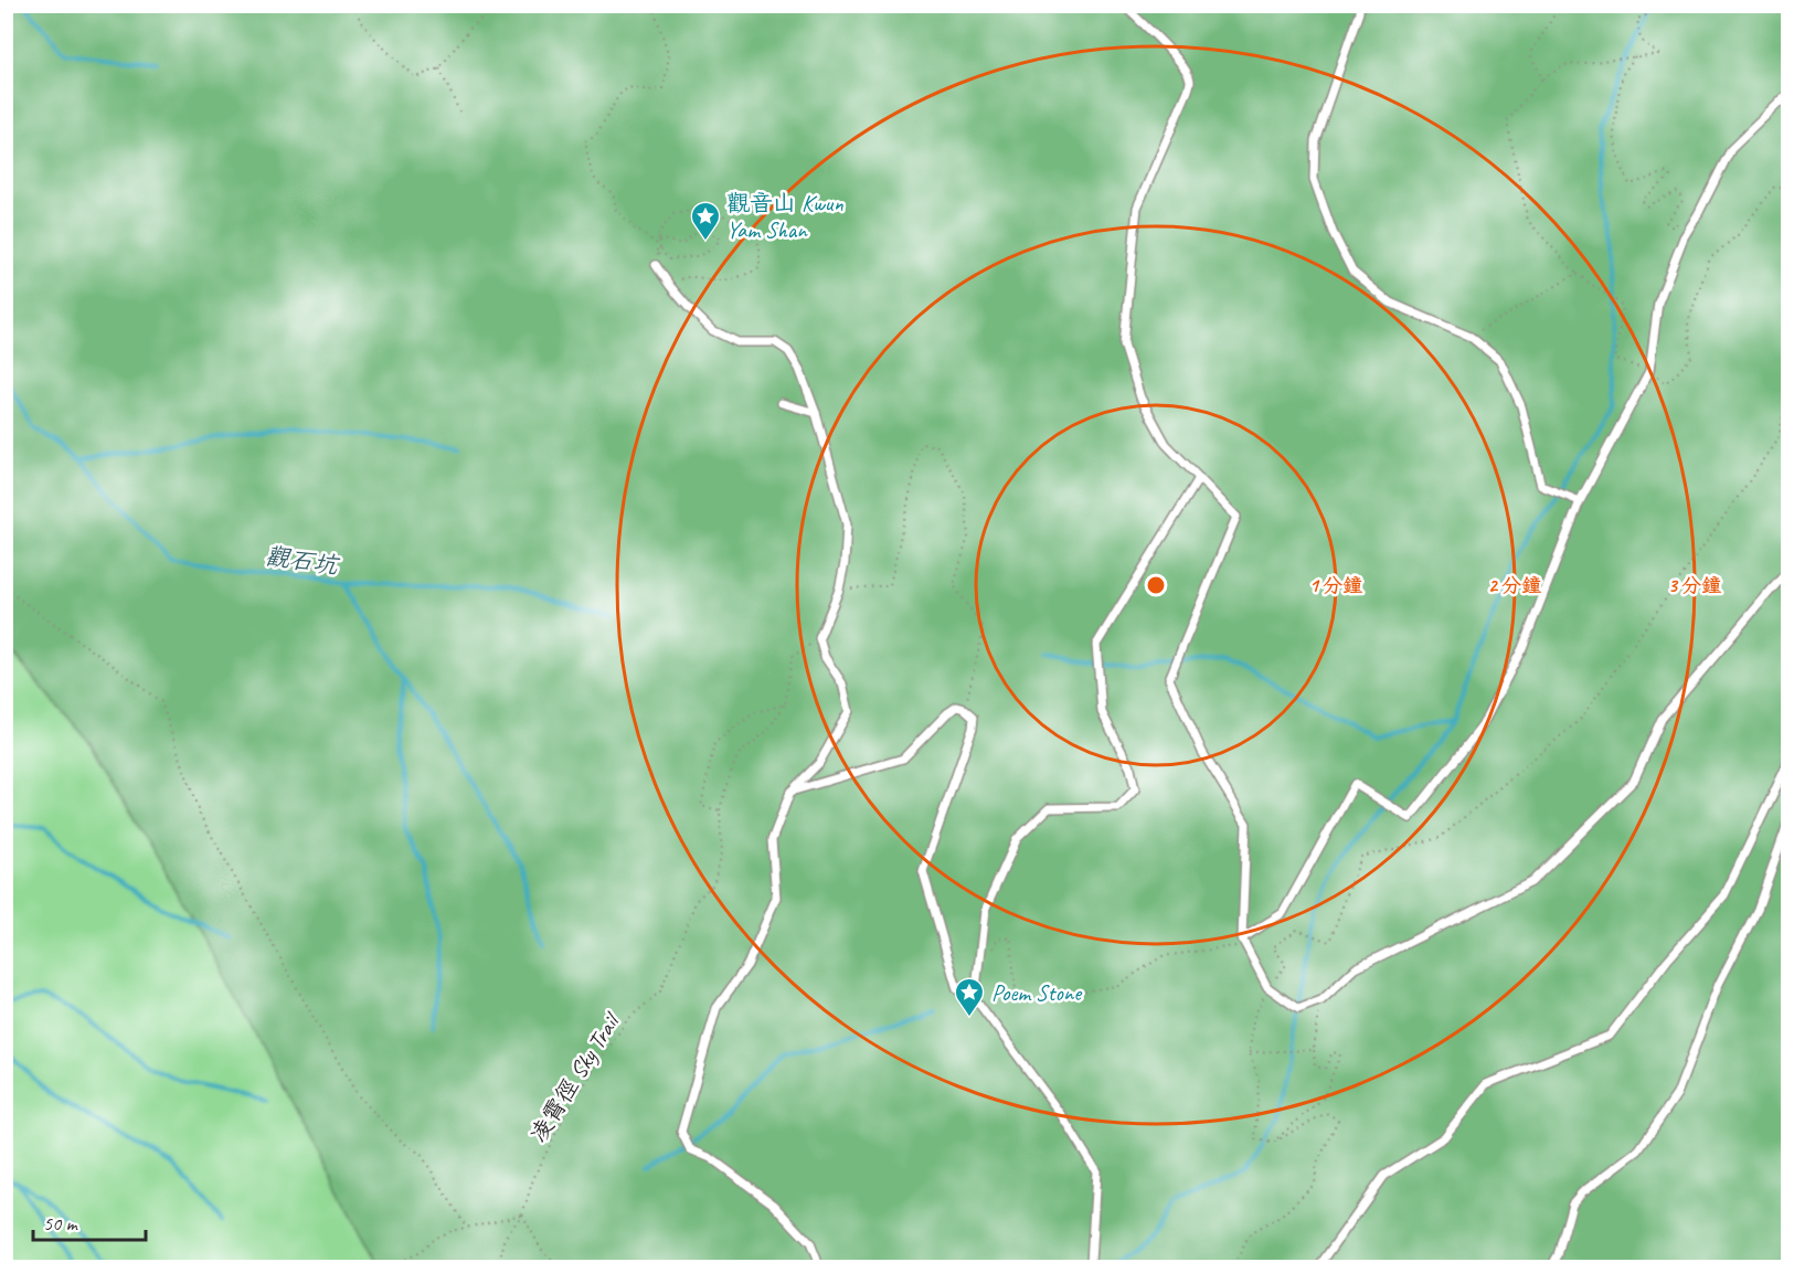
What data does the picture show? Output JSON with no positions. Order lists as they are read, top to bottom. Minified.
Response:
{"streets":{"path":["凌霄徑 Sky Trail"]},"water":["觀石坑"],"places":{"place":["觀音山 Kwun Yam Shan","Poem Stone"]},"scale_bar":"50 m","rings":["1 分鐘","2 分鐘","3 分鐘"]}
